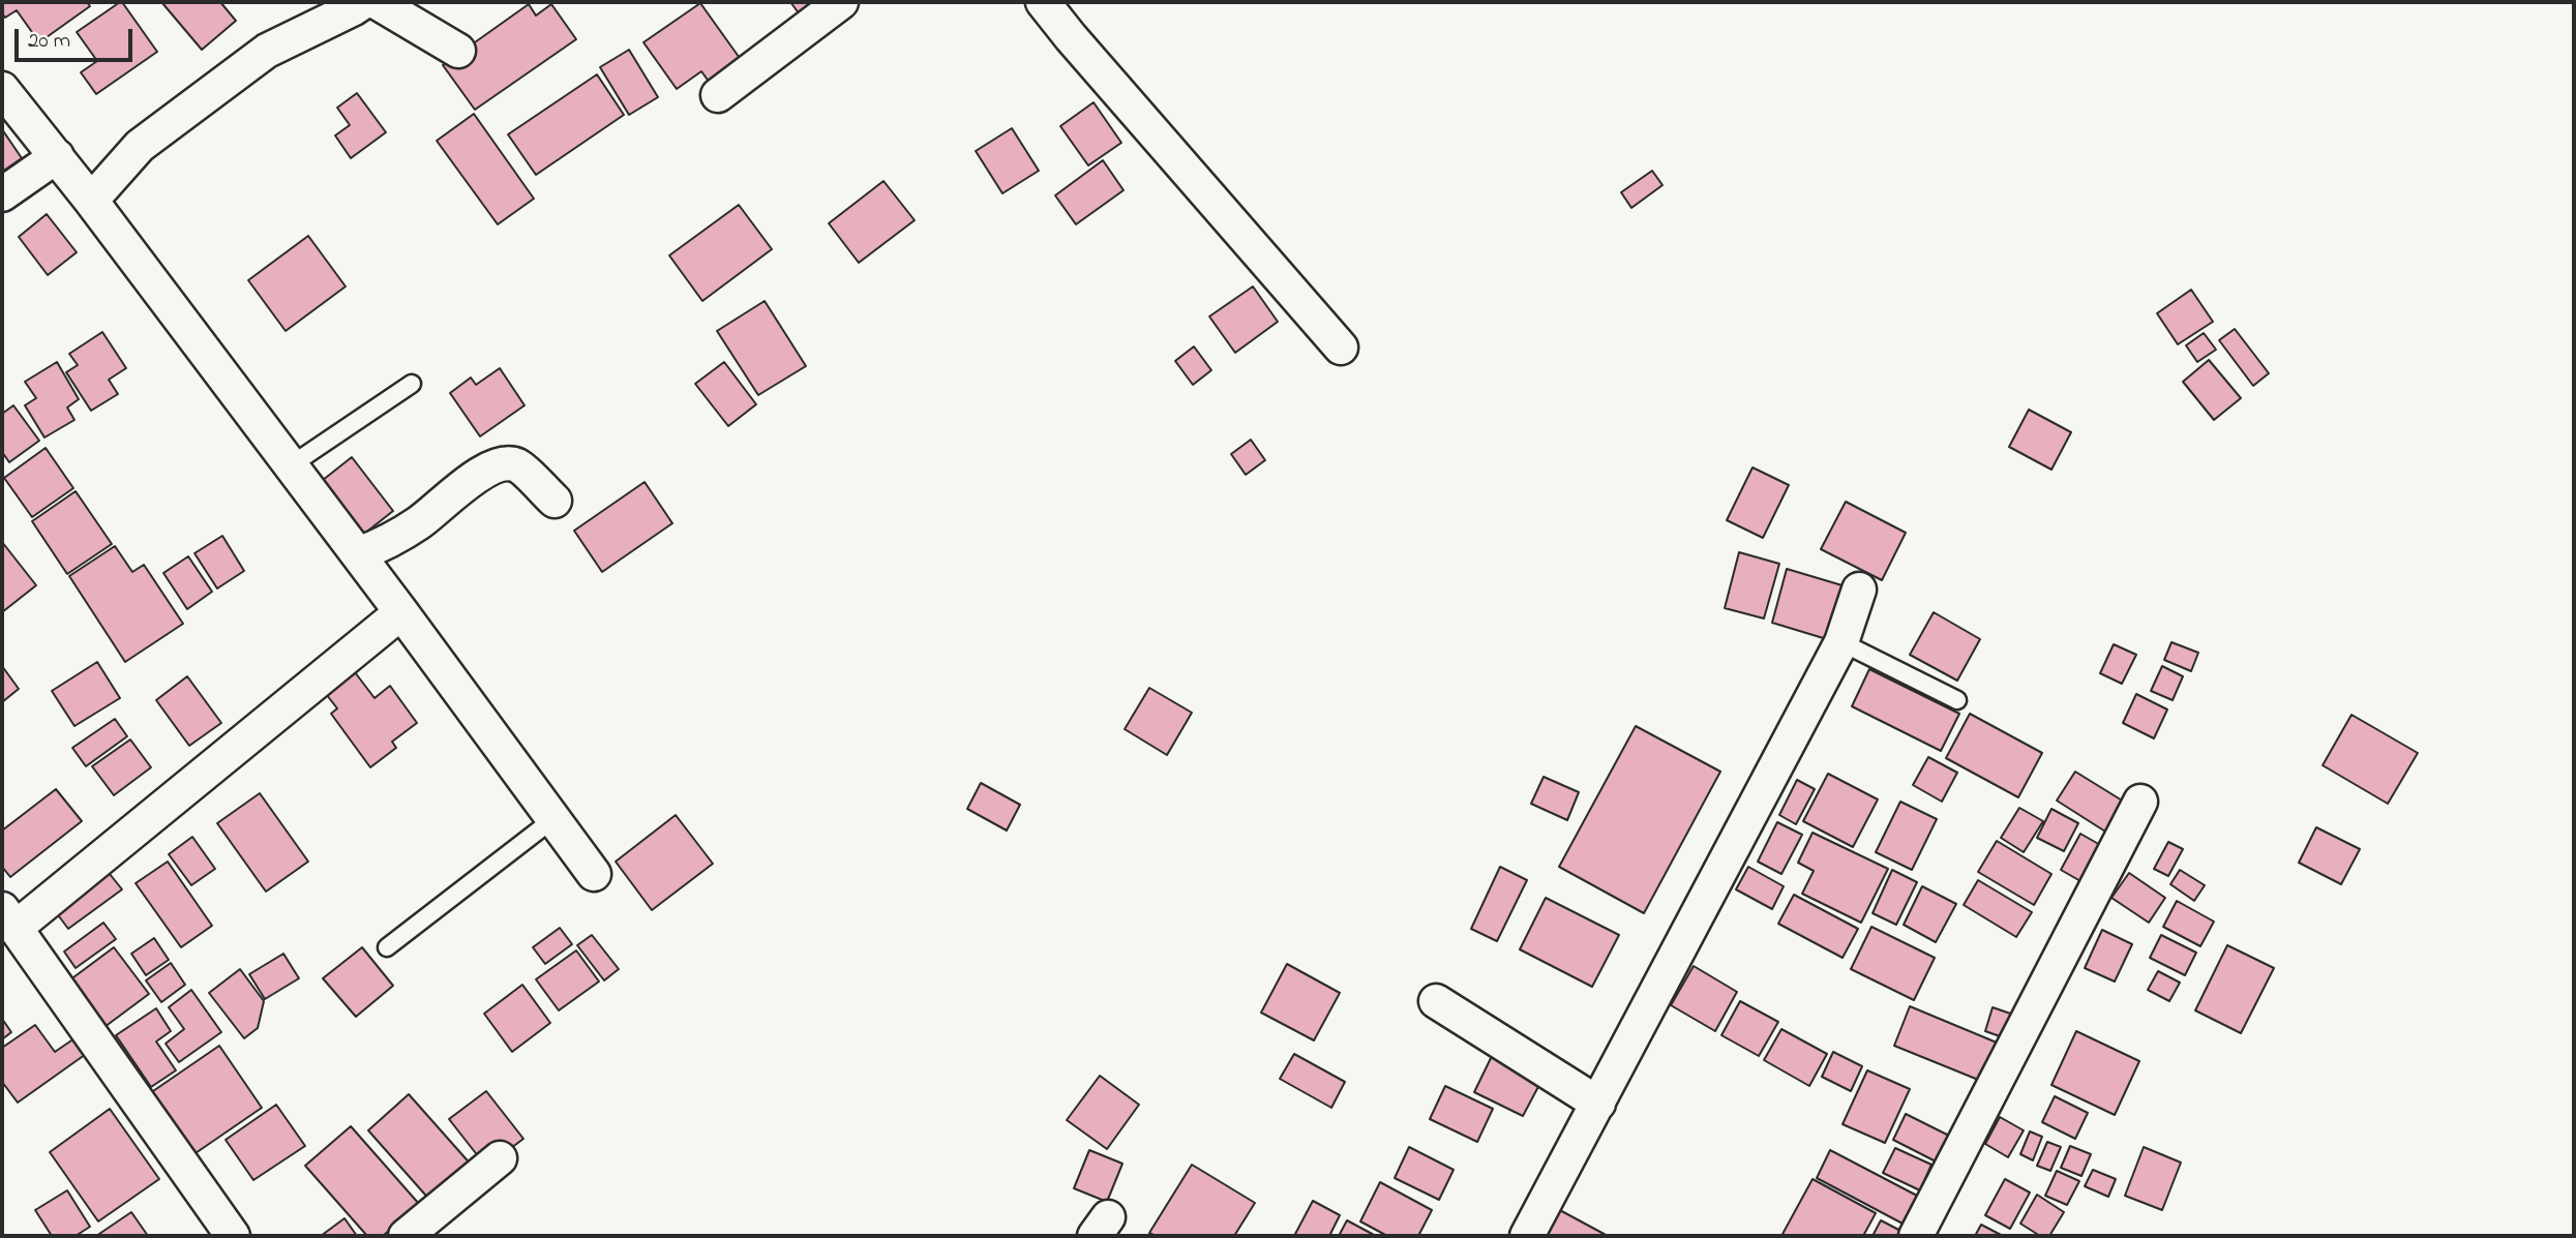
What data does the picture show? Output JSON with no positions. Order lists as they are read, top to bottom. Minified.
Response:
{"scale_bar":"20 m"}
